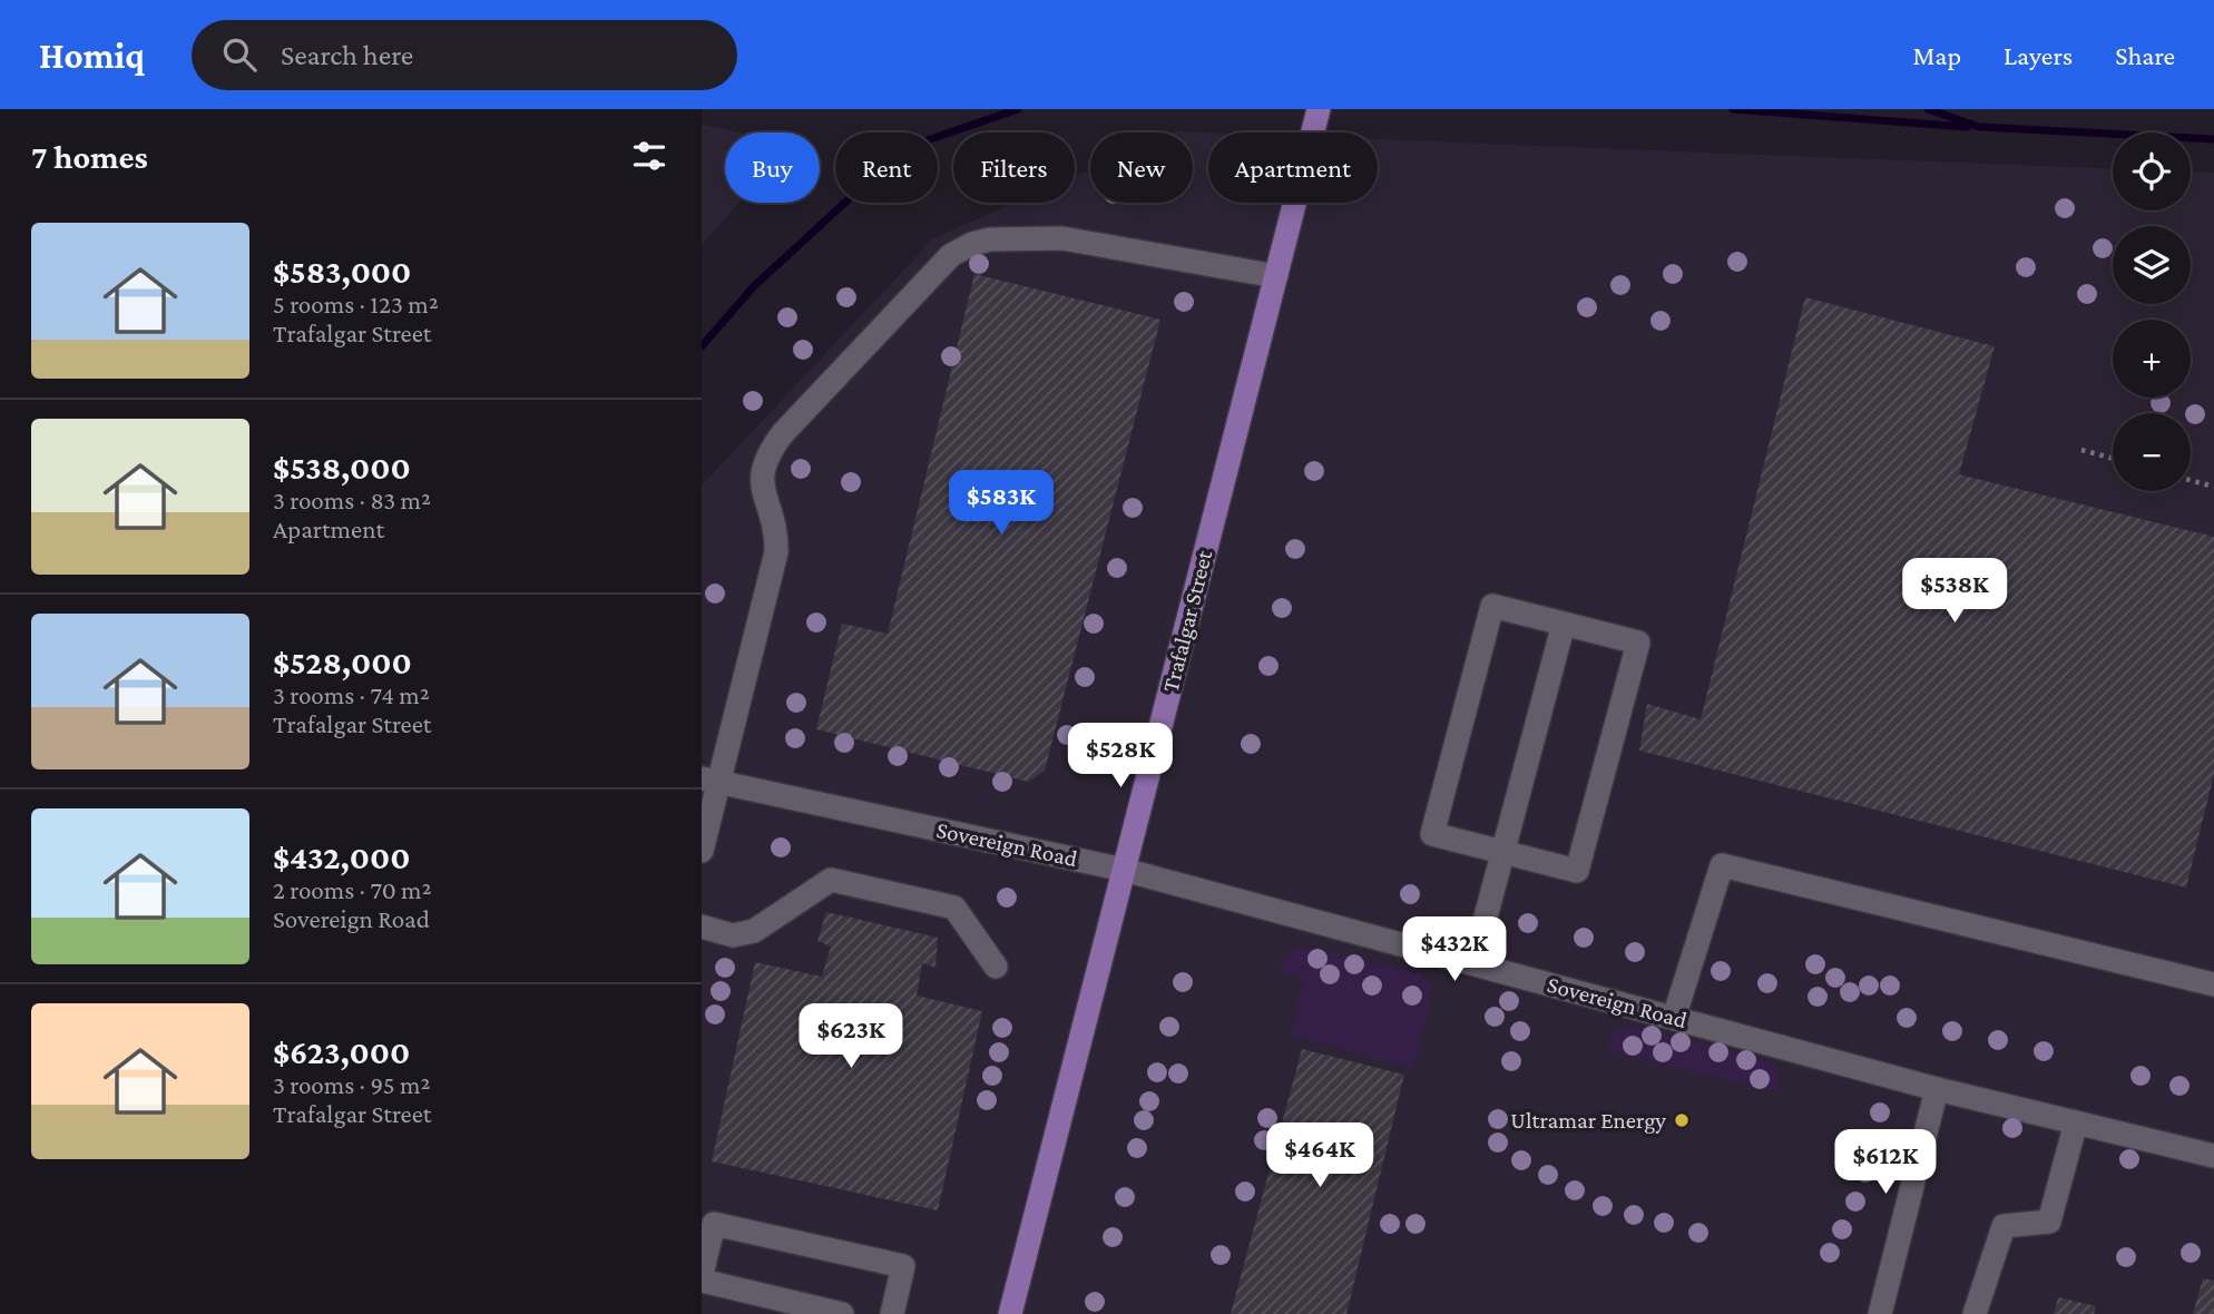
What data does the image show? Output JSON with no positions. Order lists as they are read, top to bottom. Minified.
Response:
{"streets":{"main road":["Trafalgar Street"],"street":["Sovereign Road"]},"crossings":[["Trafalgar Street","Sovereign Road"]],"places":["Ultramar Energy"],"page":{"header":"Homiq","search":"Search here","nav":["Map","Layers","Share"],"heading":"7 homes","map_buttons":["+","−"],"chip":["Buy","Rent","Filters","New","Apartment"],"list":[{"name":"$583,000","note":"5 rooms · 123 m² · Trafalgar Street"},{"name":"$538,000","note":"3 rooms · 83 m² · Apartment"},{"name":"$528,000","note":"3 rooms · 74 m² · Trafalgar Street"},{"name":"$432,000","note":"2 rooms · 70 m² · Sovereign Road"},{"name":"$623,000","note":"3 rooms · 95 m² · Trafalgar Street"}],"price":["$583K","$538K","$528K","$432K","$623K","$464K","$612K"]}}
